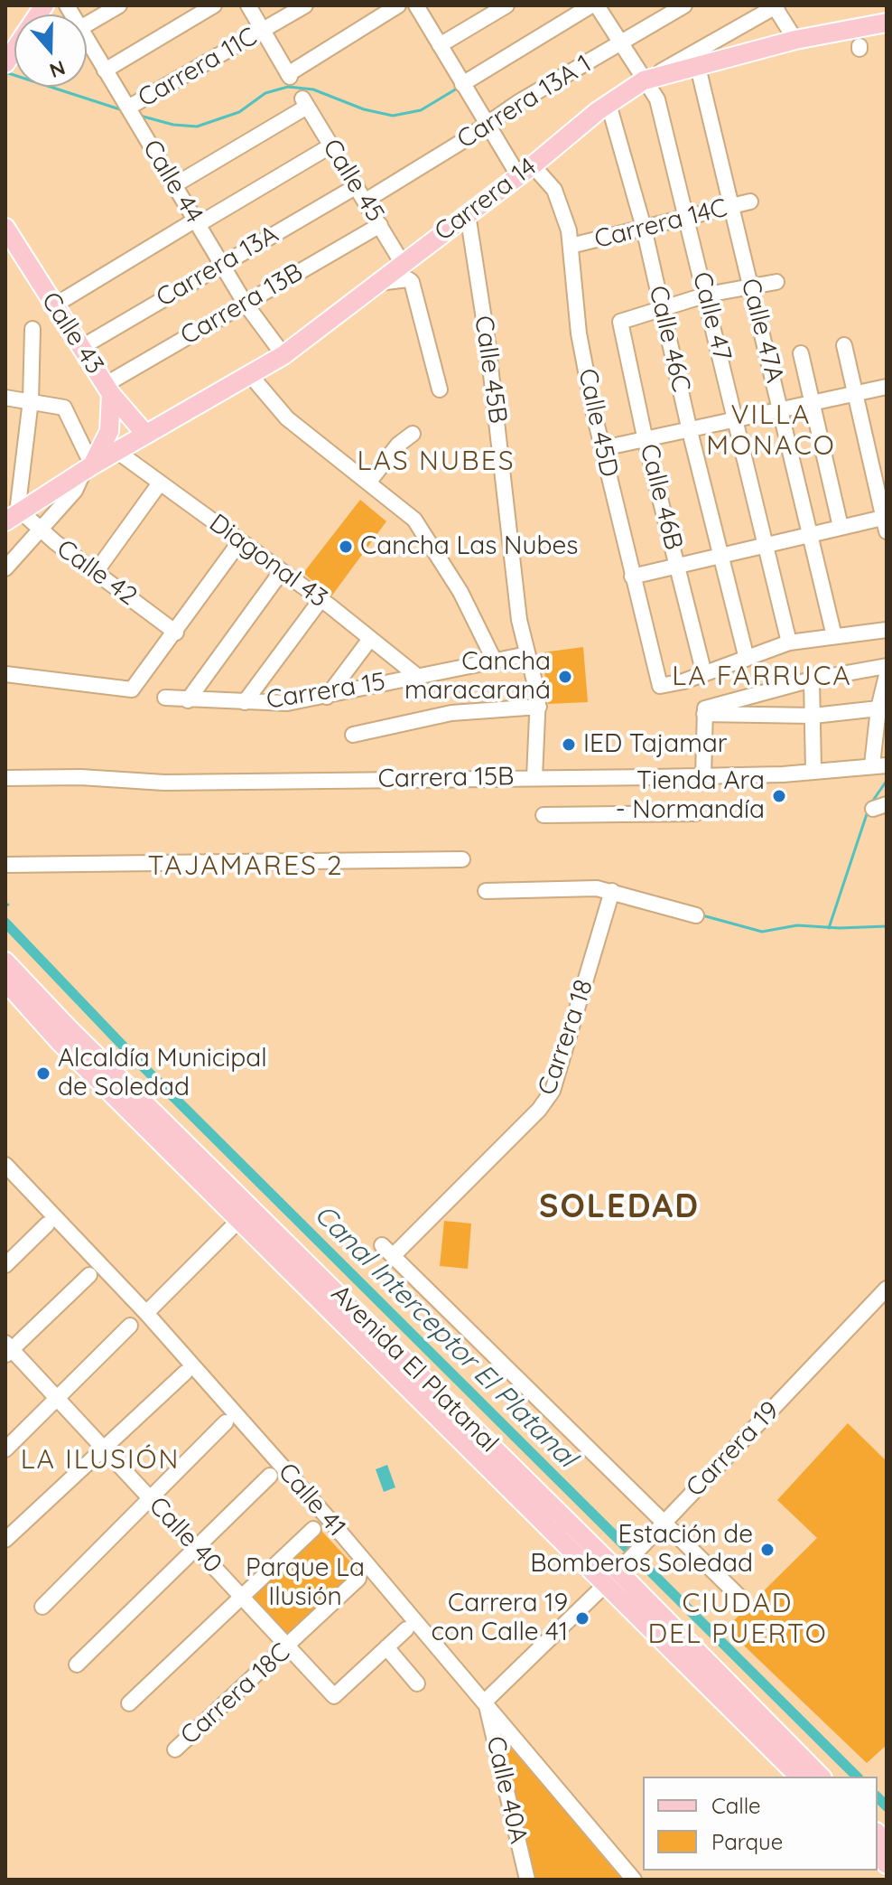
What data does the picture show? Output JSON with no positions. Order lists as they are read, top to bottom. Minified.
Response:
{"streets":{"main road":["Carrera 14","Calle 43","Avenida El Platanal"],"street":["Carrera 11C","Carrera 13A 1","Calle 45","Calle 44","Carrera 14C","Carrera 13A","Carrera 13B","Calle 47","Calle 47A","Calle 46C","Calle 45B","Calle 45D","Calle 46B","Diagonal 43","Calle 42","Carrera 15","Carrera 15B","Carrera 18","Carrera 19","Calle 41","Calle 40","Carrera 18C","Calle 40A"]},"crossings":[["Carrera 11C","Calle 44"],["Carrera 13A 1","Calle 45"],["Carrera 13A 1","Calle 47"],["Carrera 13A 1","Calle 45D"],["Calle 45","Calle 44"],["Calle 45","Carrera 14"],["Calle 45","Carrera 13A"],["Calle 45","Carrera 13B"],["Calle 44","Carrera 14"],["Calle 44","Carrera 13A"],["Calle 44","Carrera 13B"],["Carrera 14","Calle 47"],["Carrera 14","Calle 47A"],["Carrera 14","Calle 43"],["Carrera 14","Calle 46C"],["Carrera 14","Calle 45B"],["Carrera 14","Calle 45D"],["Carrera 14","Diagonal 43"],["Carrera 14","Calle 42"],["Carrera 14C","Calle 47"],["Carrera 14C","Calle 47A"],["Carrera 14C","Calle 46C"],["Carrera 14C","Calle 45D"],["Carrera 13A","Calle 43"],["Carrera 13B","Calle 43"],["Calle 46C","Calle 46B"],["Calle 45B","Carrera 15"],["Calle 45B","Carrera 15B"],["Calle 45D","Calle 46B"],["Diagonal 43","Carrera 15"],["Carrera 18","Carrera 19"],["Avenida El Platanal","Carrera 19"],["Carrera 19","Calle 41"],["Carrera 19","Calle 40A"],["Calle 41","Calle 40A"],["Calle 40","Carrera 18C"]],"districts":["VILLA MONACO","LAS NUBES","LA FARRUCA","TAJAMARES 2","SOLEDAD","LA ILUSIÓN","CIUDAD DEL PUERTO"],"water":["Canal Interceptor El Platanal"],"parks":["Parque La Ilusión"],"places":["Cancha Las Nubes","Cancha maracaraná","IED Tajamar","Tienda Ara - Normandía","Alcaldía Municipal de Soledad","Estación de Bomberos Soledad","Carrera 19 con Calle 41"],"legend":["Calle","Parque"],"north":"bottom"}
